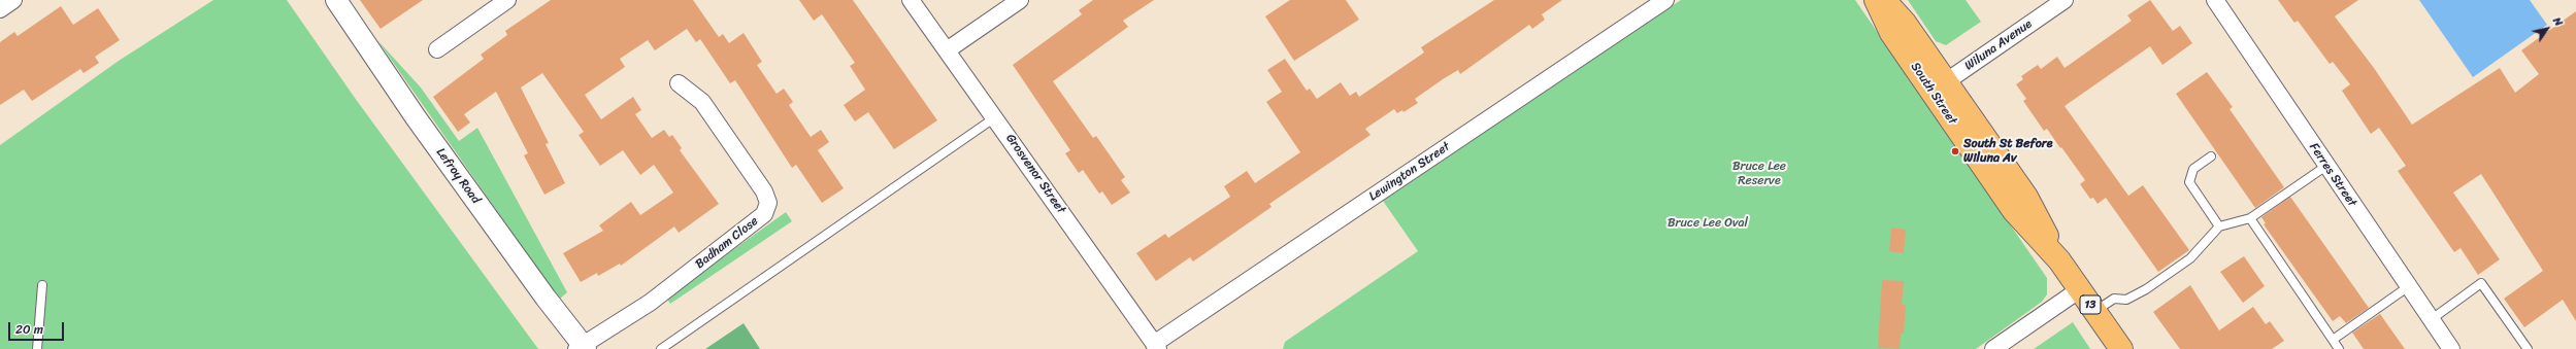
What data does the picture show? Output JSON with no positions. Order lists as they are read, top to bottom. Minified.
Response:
{"streets":{"main road":["South Street","13"],"street":["Wiluna Avenue","Lewington Street","Grosvenor Street","Ferres Street","Lefroy Road","Badham Close"]},"crossings":[["Wiluna Avenue","South Street"],["Lewington Street","Grosvenor Street"],["Lefroy Road","Badham Close"]],"parks":["Bruce Lee Reserve","Bruce Lee Oval"],"places":["South St Before Wiluna Av"],"scale_bar":"20 m","north":"top right"}
